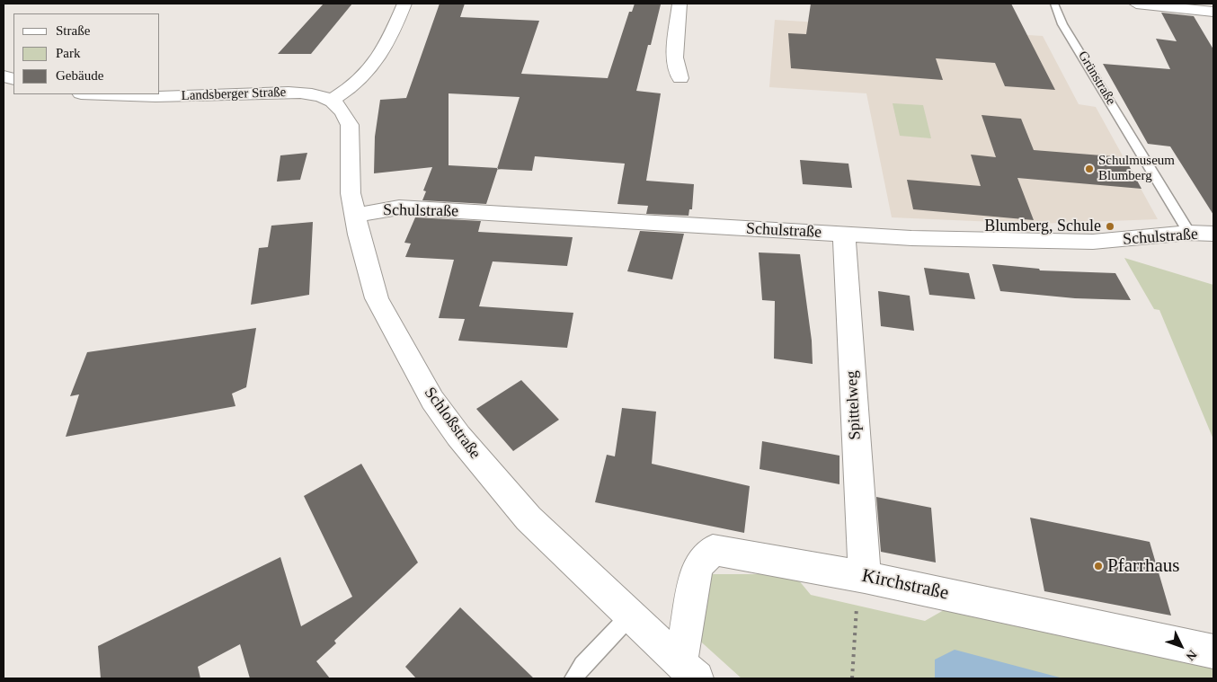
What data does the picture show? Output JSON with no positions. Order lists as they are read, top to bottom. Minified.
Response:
{"streets":{"street":["Landsberger Straße","Schulstraße","Spittelweg","Schloßstraße","Kirchstraße"],"lane":["Grünstraße"]},"crossings":[["Grünstraße","Schulstraße"],["Landsberger Straße","Schloßstraße"],["Schulstraße","Spittelweg"],["Schulstraße","Schloßstraße"],["Spittelweg","Kirchstraße"],["Schloßstraße","Kirchstraße"]],"places":["Schulmuseum Blumberg","Blumberg, Schule","Pfarrhaus"],"legend":["Straße","Park","Gebäude"],"north":"bottom right"}
